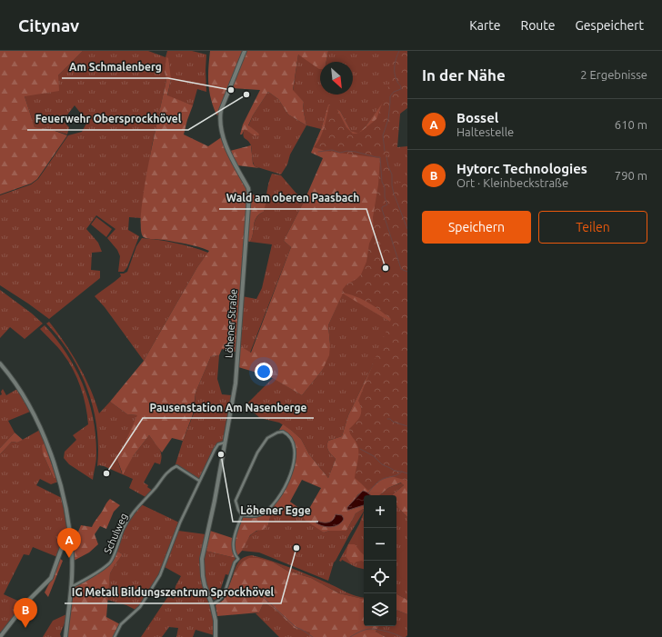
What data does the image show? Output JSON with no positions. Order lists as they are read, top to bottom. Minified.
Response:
{"streets":{"street":["Löhener Straße","Schulweg"]},"places":["Am Schmalenberg","Feuerwehr Obersprockhövel","Wald am oberen Paasbach","Löhener Egge","Pausenstation Am Nasenberge","IG Metall Bildungszentrum Sprockhövel"],"north":"bottom right","page":{"header":"Citynav","nav":["Karte","Route","Gespeichert"],"heading":["In der Nähe","2 Ergebnisse"],"list":[{"mark":"A","name":"Bossel","note":"Haltestelle","value":"610 m"},{"mark":"B","name":"Hytorc Technologies","note":"Ort · Kleinbeckstraße","value":"790 m"}],"buttons":["Speichern","Teilen"],"map_buttons":["+","−"],"pins":["A","B"]}}
